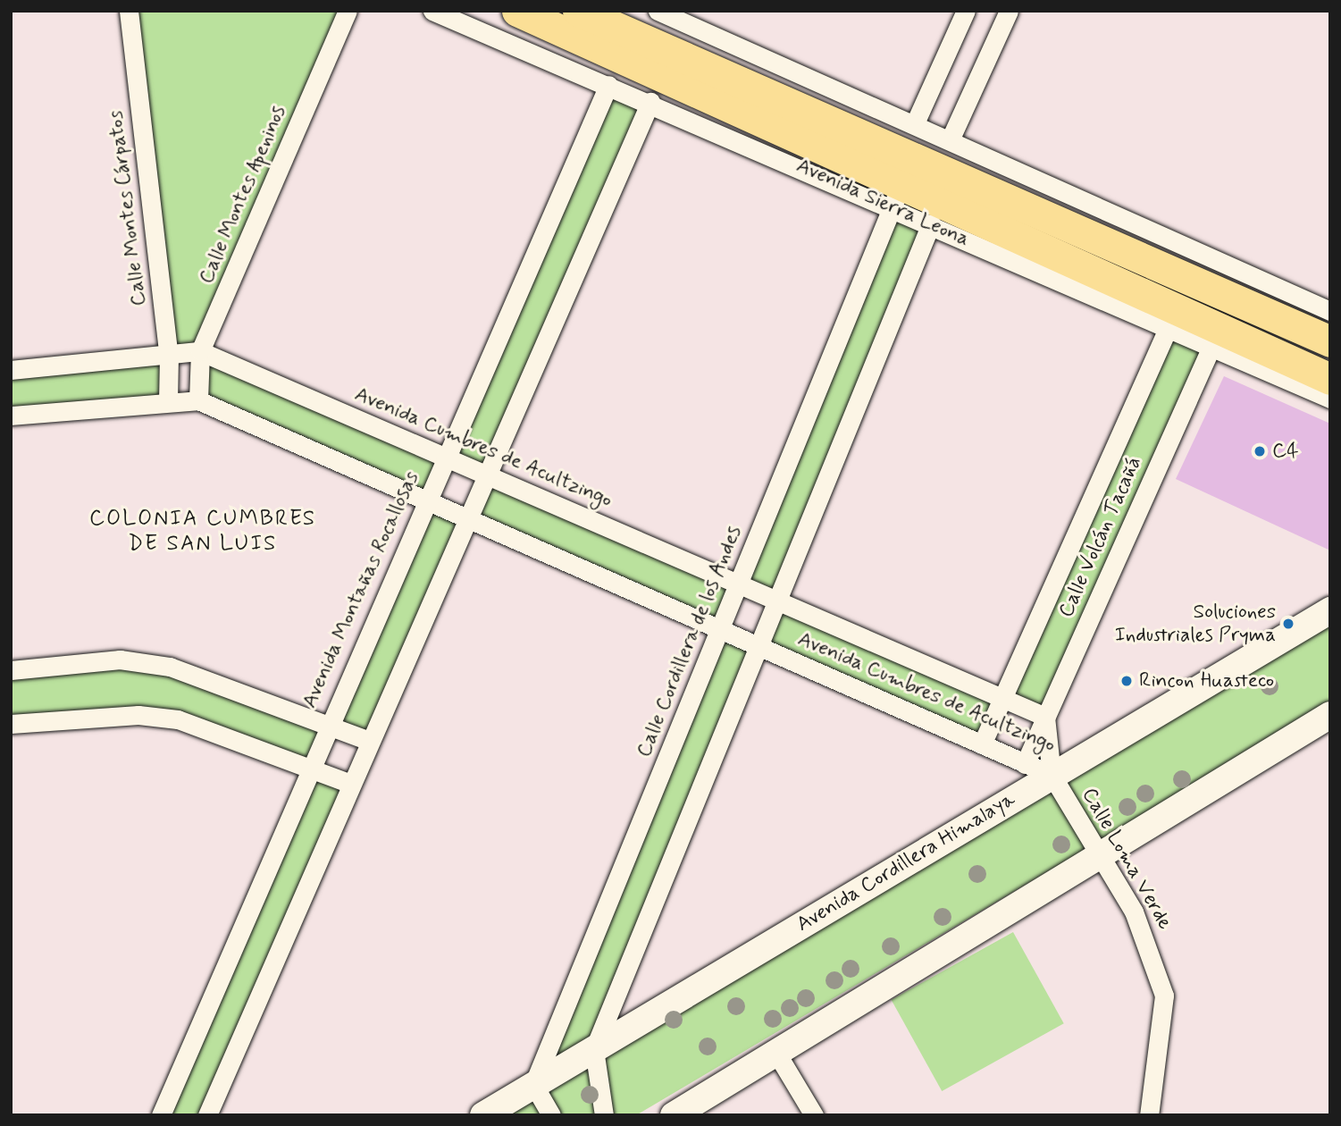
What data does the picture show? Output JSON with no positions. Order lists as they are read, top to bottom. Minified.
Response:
{"streets":{"highway":["Avenida Sierra Leona"],"main road":["Avenida Cordillera Himalaya"],"street":["Calle Montes Apeninos","Calle Montes Cárpatos","Avenida Cumbres de Acultzingo","Calle Volcán Tacañá","Avenida Montañas Rocallosas","Calle Cordillera de los Andes","Calle Loma Verde"]},"crossings":[["Calle Montes Apeninos","Avenida Cumbres de Acultzingo"],["Avenida Sierra Leona","Calle Volcán Tacañá"],["Avenida Sierra Leona","Avenida Montañas Rocallosas"],["Avenida Sierra Leona","Calle Cordillera de los Andes"],["Calle Montes Cárpatos","Avenida Cumbres de Acultzingo"],["Avenida Cumbres de Acultzingo","Calle Volcán Tacañá"],["Avenida Cumbres de Acultzingo","Avenida Montañas Rocallosas"],["Avenida Cumbres de Acultzingo","Calle Cordillera de los Andes"],["Avenida Cumbres de Acultzingo","Calle Loma Verde"],["Avenida Cumbres de Acultzingo","Avenida Cordillera Himalaya"],["Calle Cordillera de los Andes","Avenida Cordillera Himalaya"],["Calle Loma Verde","Avenida Cordillera Himalaya"]],"districts":["COLONIA CUMBRES DE SAN LUIS"],"places":["C4","Soluciones Industriales Pryma","Rincon Huasteco"]}
